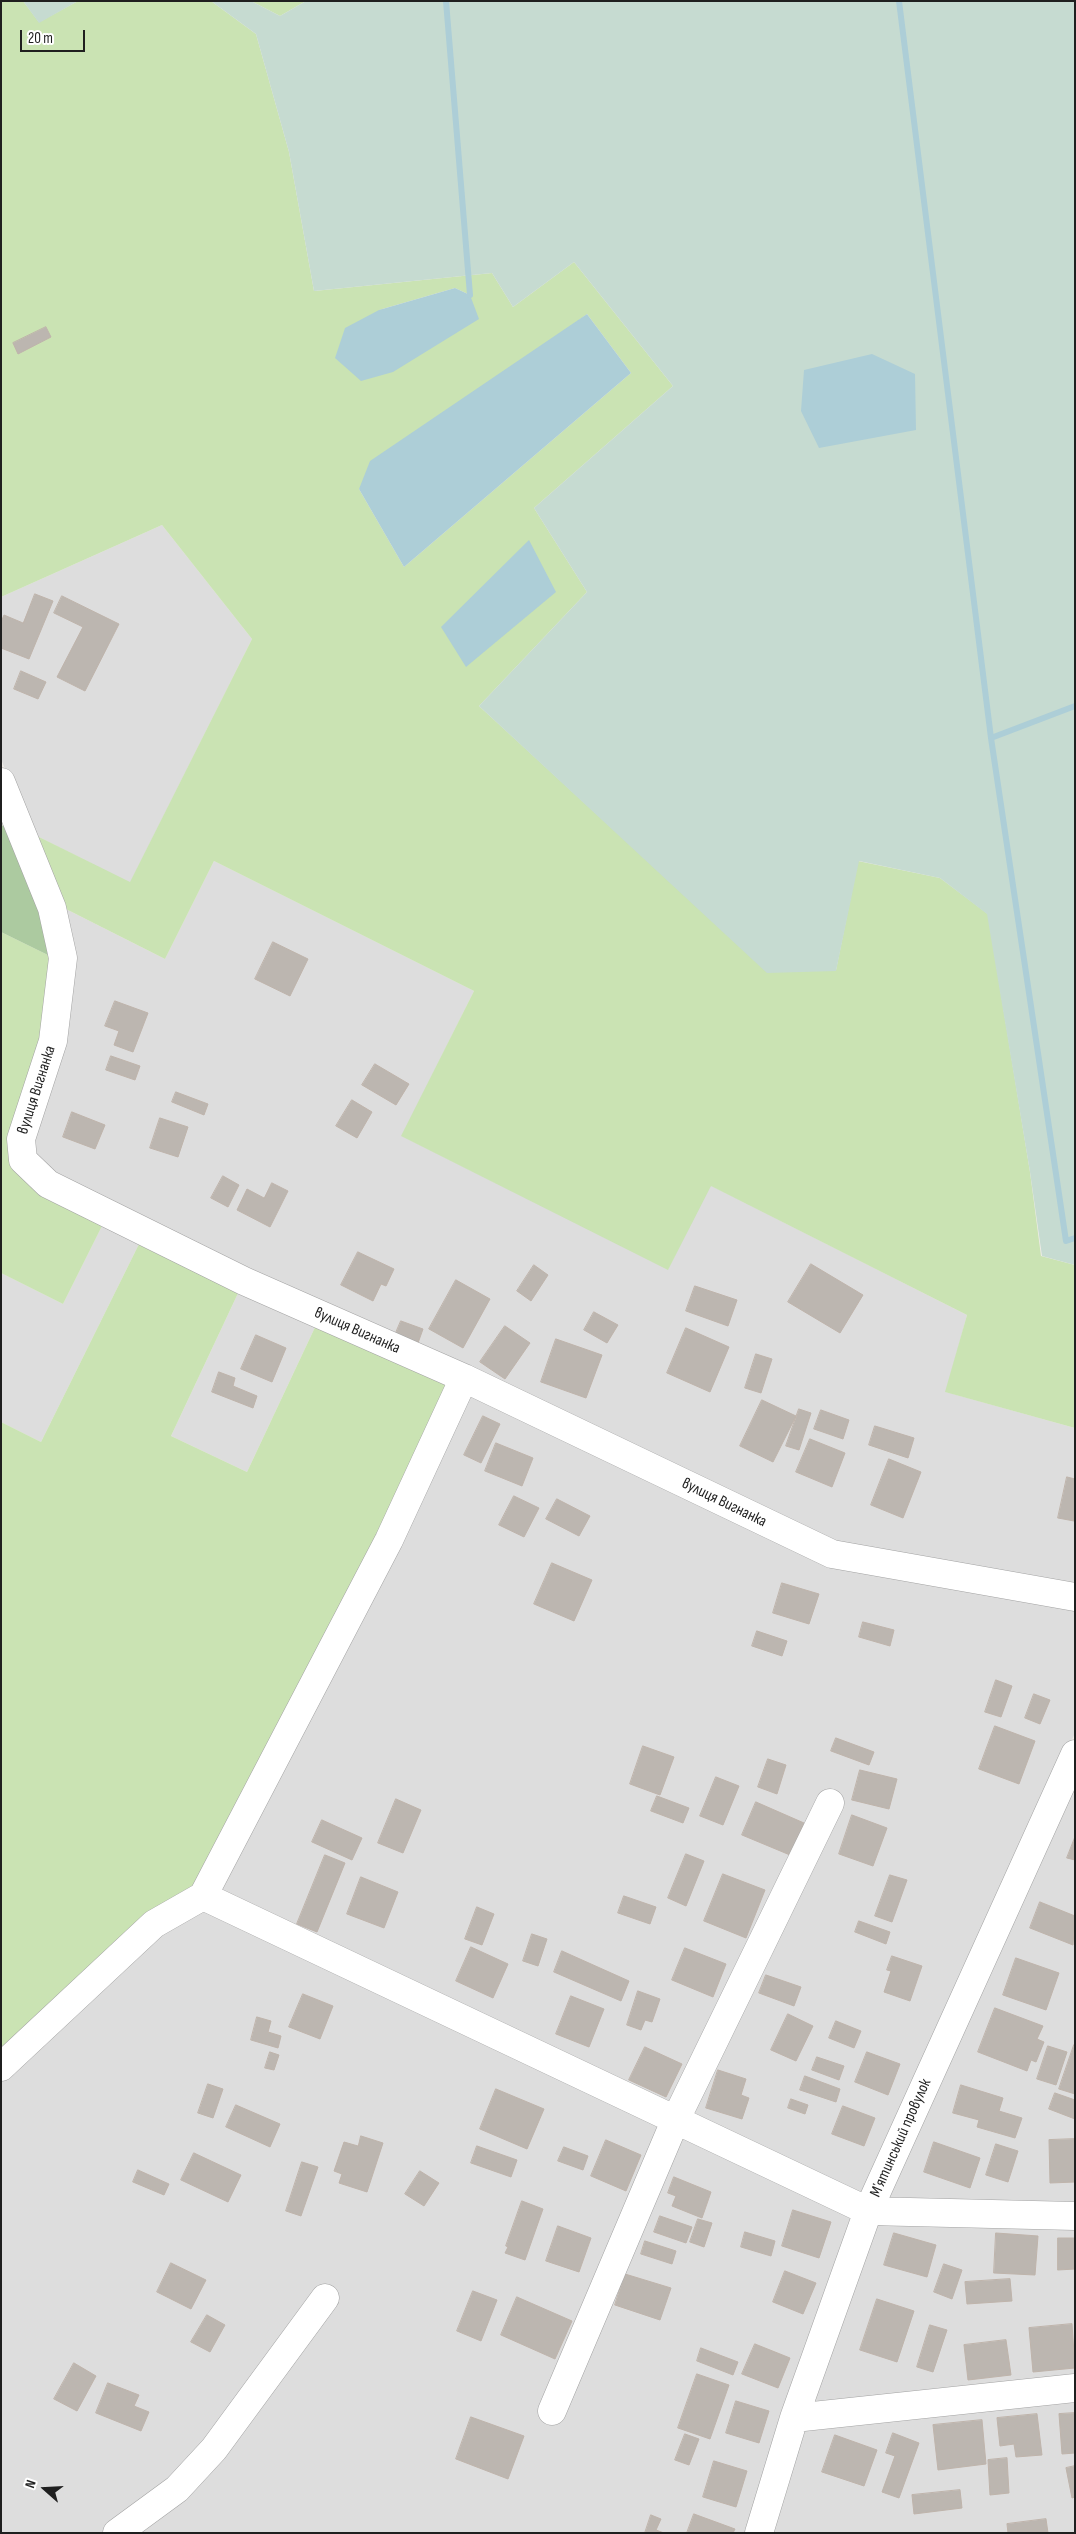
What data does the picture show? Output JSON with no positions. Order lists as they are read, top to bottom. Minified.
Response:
{"streets":{"street":["вулиця Вигнанка","Мʼятинський провулок"]},"scale_bar":"20 m","north":"left"}
